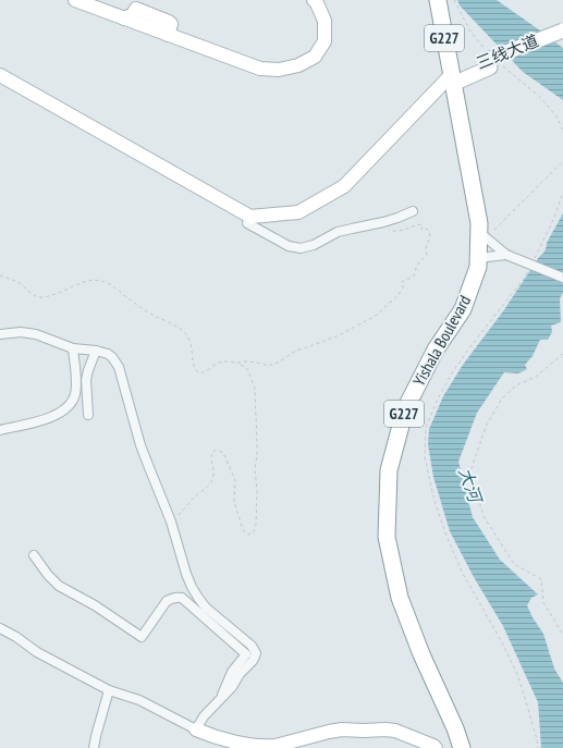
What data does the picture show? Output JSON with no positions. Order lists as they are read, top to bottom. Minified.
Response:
{"streets":{"highway":["G227","Yishala Boulevard"],"main road":["三线大道"]},"crossings":[["三线大道","Yishala Boulevard"]],"water":["大河"]}
